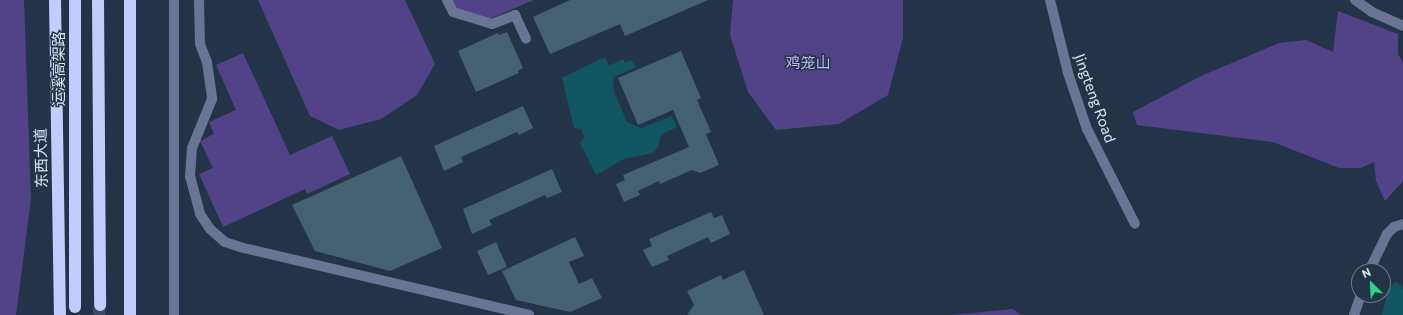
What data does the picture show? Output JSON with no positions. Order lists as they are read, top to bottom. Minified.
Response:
{"streets":{"highway":["运溪高架路","东西大道"],"street":["Jingteng Road"]},"parks":["鸡笼山"],"north":"top left"}
